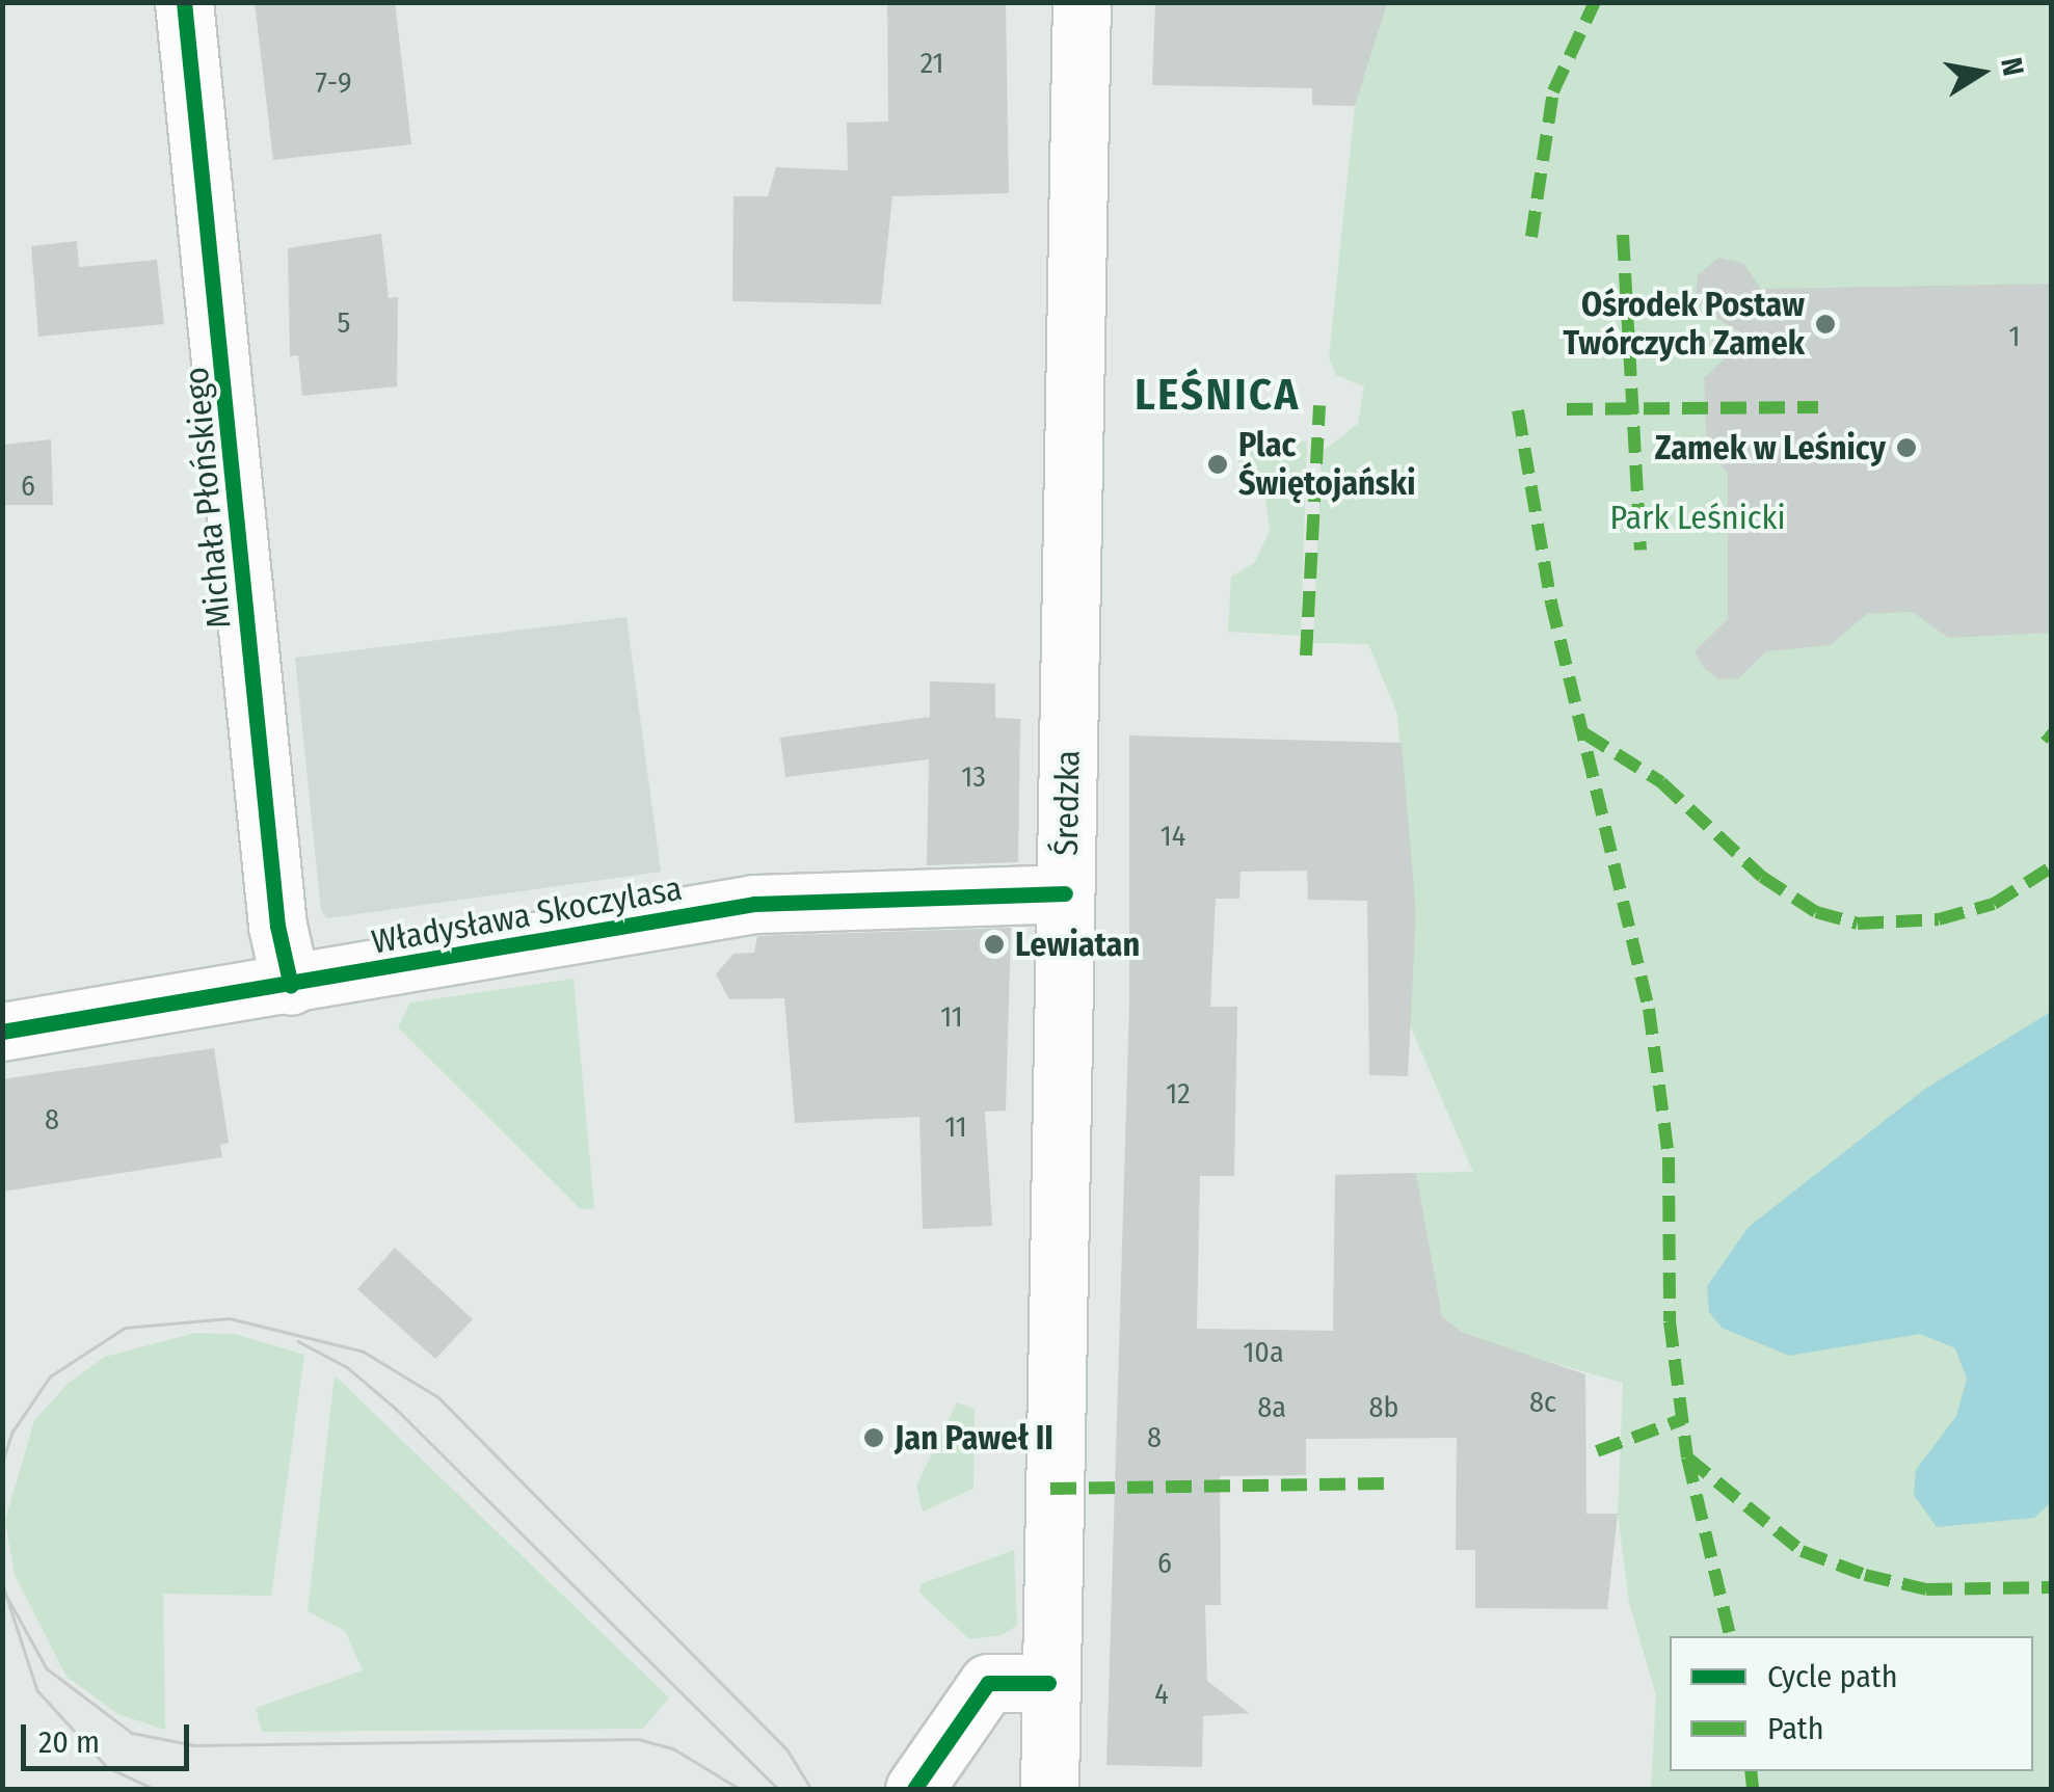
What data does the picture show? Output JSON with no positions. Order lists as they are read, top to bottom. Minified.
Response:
{"streets":{"street":["Michała Płońskiego","Średzka","Władysława Skoczylasa"]},"crossings":[["Michała Płońskiego","Władysława Skoczylasa"],["Średzka","Władysława Skoczylasa"]],"districts":["LEŚNICA"],"parks":["Park Leśnicki"],"places":["Ośrodek Postaw Twórczych Zamek","Zamek w Leśnicy","Plac Świętojański","Lewiatan","Jan Paweł II"],"house_numbers":["21","7-9","5","1","6","13","14","11","12","8","11","10a","8c","8a","8b","8","6","4"],"legend":["Cycle path","Path"],"scale_bar":"20 m","north":"right"}
